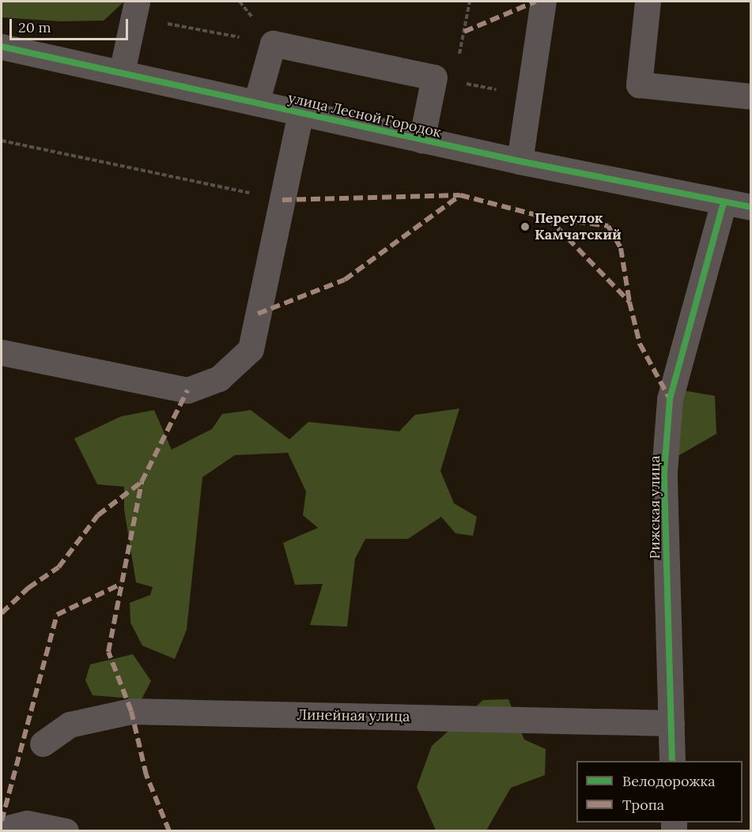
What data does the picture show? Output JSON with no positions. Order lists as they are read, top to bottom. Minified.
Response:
{"streets":{"street":["улица Лесной Городок","Рижская улица","Линейная улица"]},"crossings":[["улица Лесной Городок","Рижская улица"],["Рижская улица","Линейная улица"]],"places":["Переулок Камчатский"],"legend":["Велодорожка","Тропа"],"scale_bar":"20 m"}
